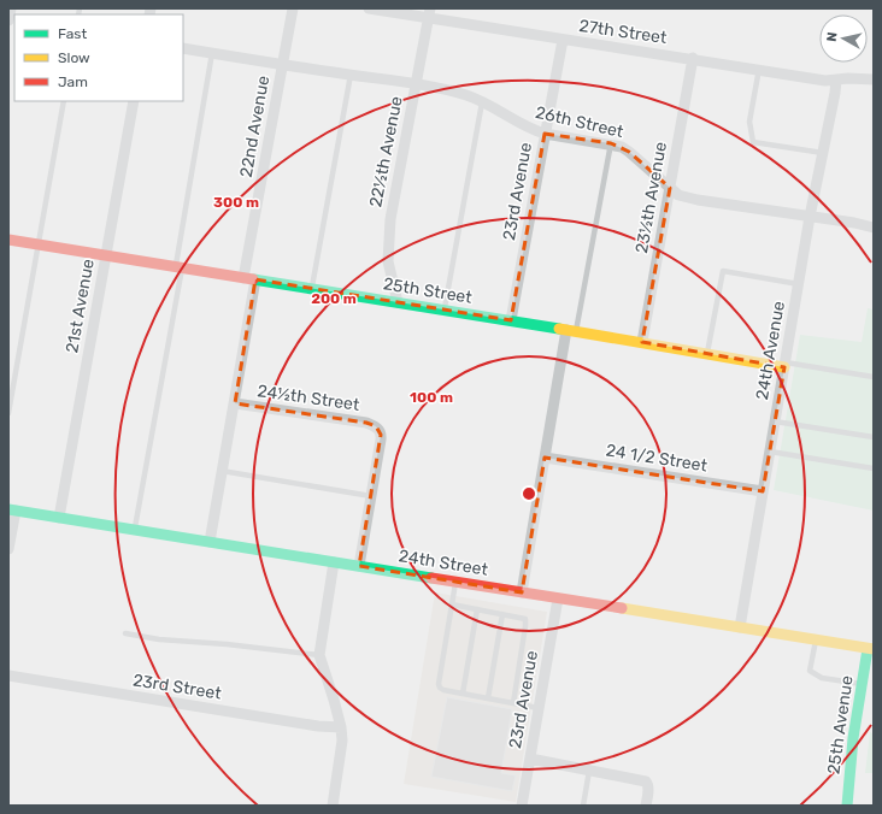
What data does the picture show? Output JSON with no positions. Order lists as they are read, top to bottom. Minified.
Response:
{"streets":{"street":["27th Street","26th Street","22nd Avenue","22½th Avenue","23rd Avenue","23½th Avenue","25th Street","21st Avenue","24th Avenue","24½th Street","24 1/2 Street","24th Street","23rd Street","25th Avenue"]},"crossings":[["27th Street","22½th Avenue"],["27th Street","23rd Avenue"],["27th Street","23½th Avenue"],["27th Street","24th Avenue"],["26th Street","22nd Avenue"],["26th Street","22½th Avenue"],["26th Street","23rd Avenue"],["26th Street","23½th Avenue"],["26th Street","24th Avenue"],["22nd Avenue","25th Street"],["22½th Avenue","25th Street"],["23rd Avenue","25th Street"],["23rd Avenue","24th Street"],["23½th Avenue","25th Street"],["25th Street","21st Avenue"],["25th Street","24th Avenue"],["21st Avenue","24th Street"],["24th Avenue","24 1/2 Street"],["24th Avenue","24th Street"],["24th Street","25th Avenue"]],"legend":["Fast","Slow","Jam"],"north":"left","rings":["300 m","200 m","100 m"]}
